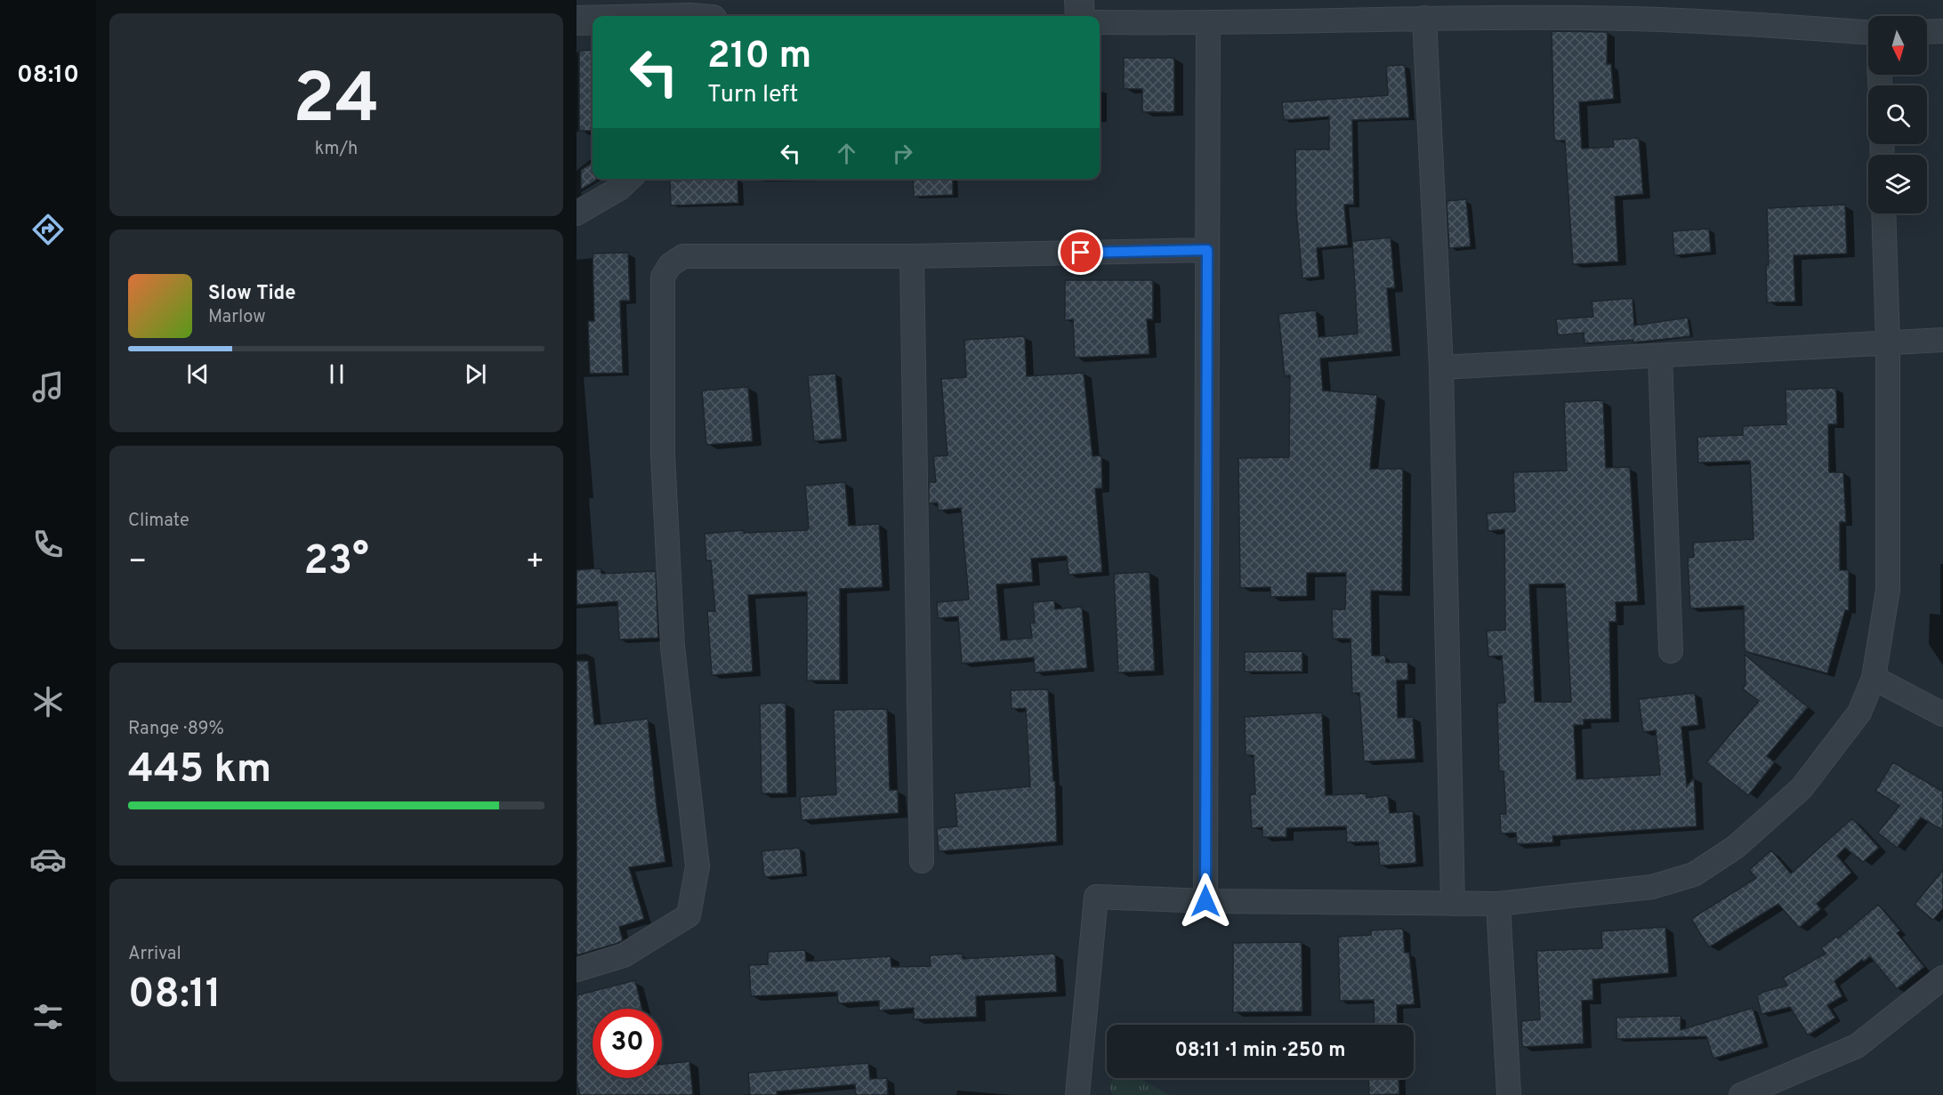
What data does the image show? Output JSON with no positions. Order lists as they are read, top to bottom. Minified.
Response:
{"north":"bottom","page":{"tabs":"08:10","tile":[["24","km/h"],"Climate",["Range · 89%","445 km"],["Arrival","08:11"]],"turn":["210 m","Turn left"],"song":["Slow Tide","Marlow"],"heat":["−","23°","+"],"limit":"30","trip":"08:11 · 1 min · 250 m"}}
